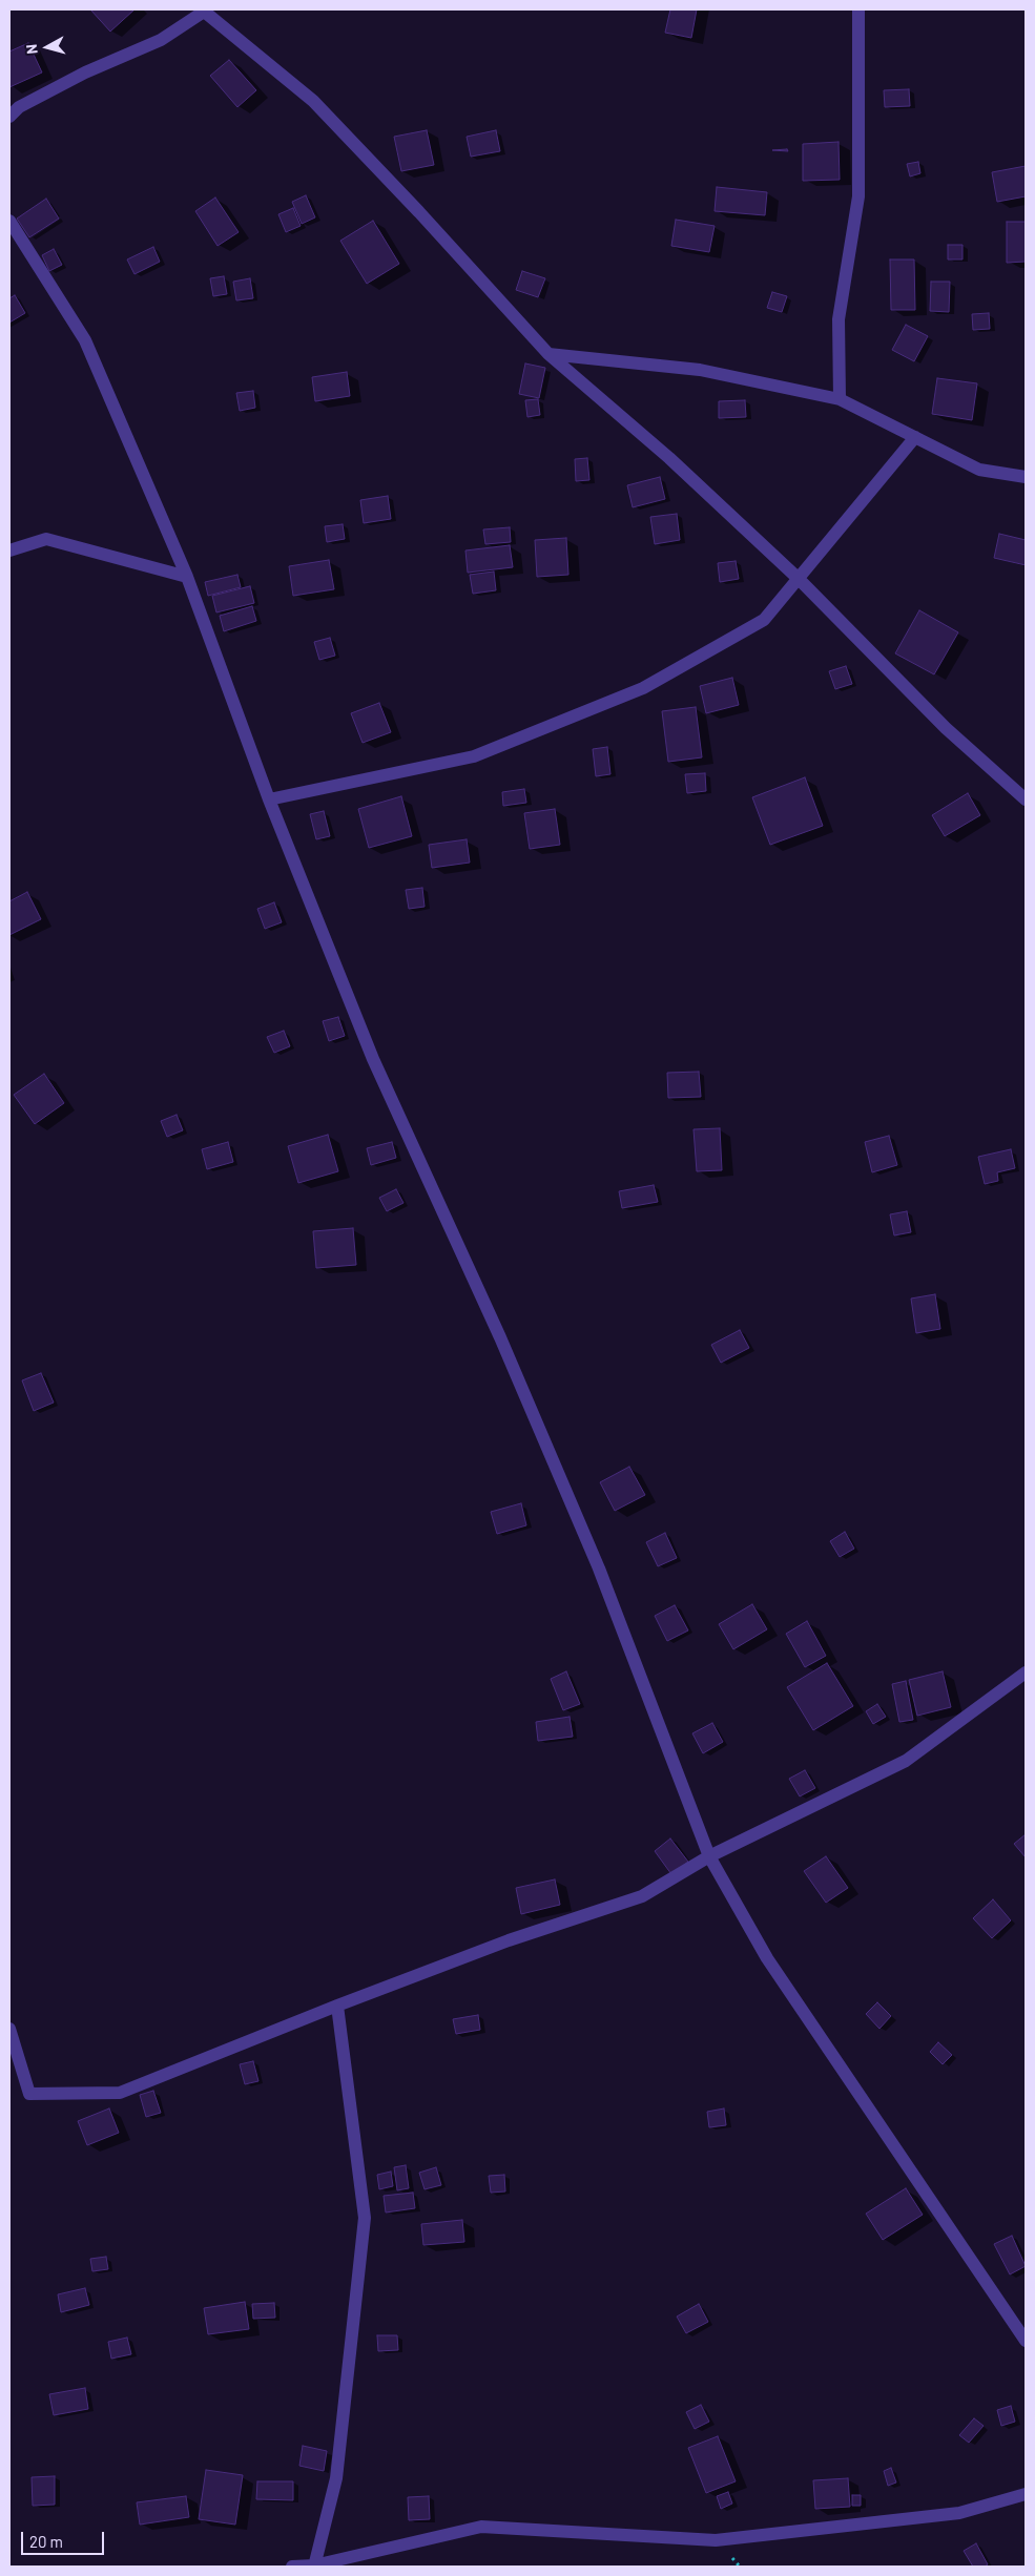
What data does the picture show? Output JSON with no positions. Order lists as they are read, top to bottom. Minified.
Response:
{"scale_bar":"20 m","north":"left"}
